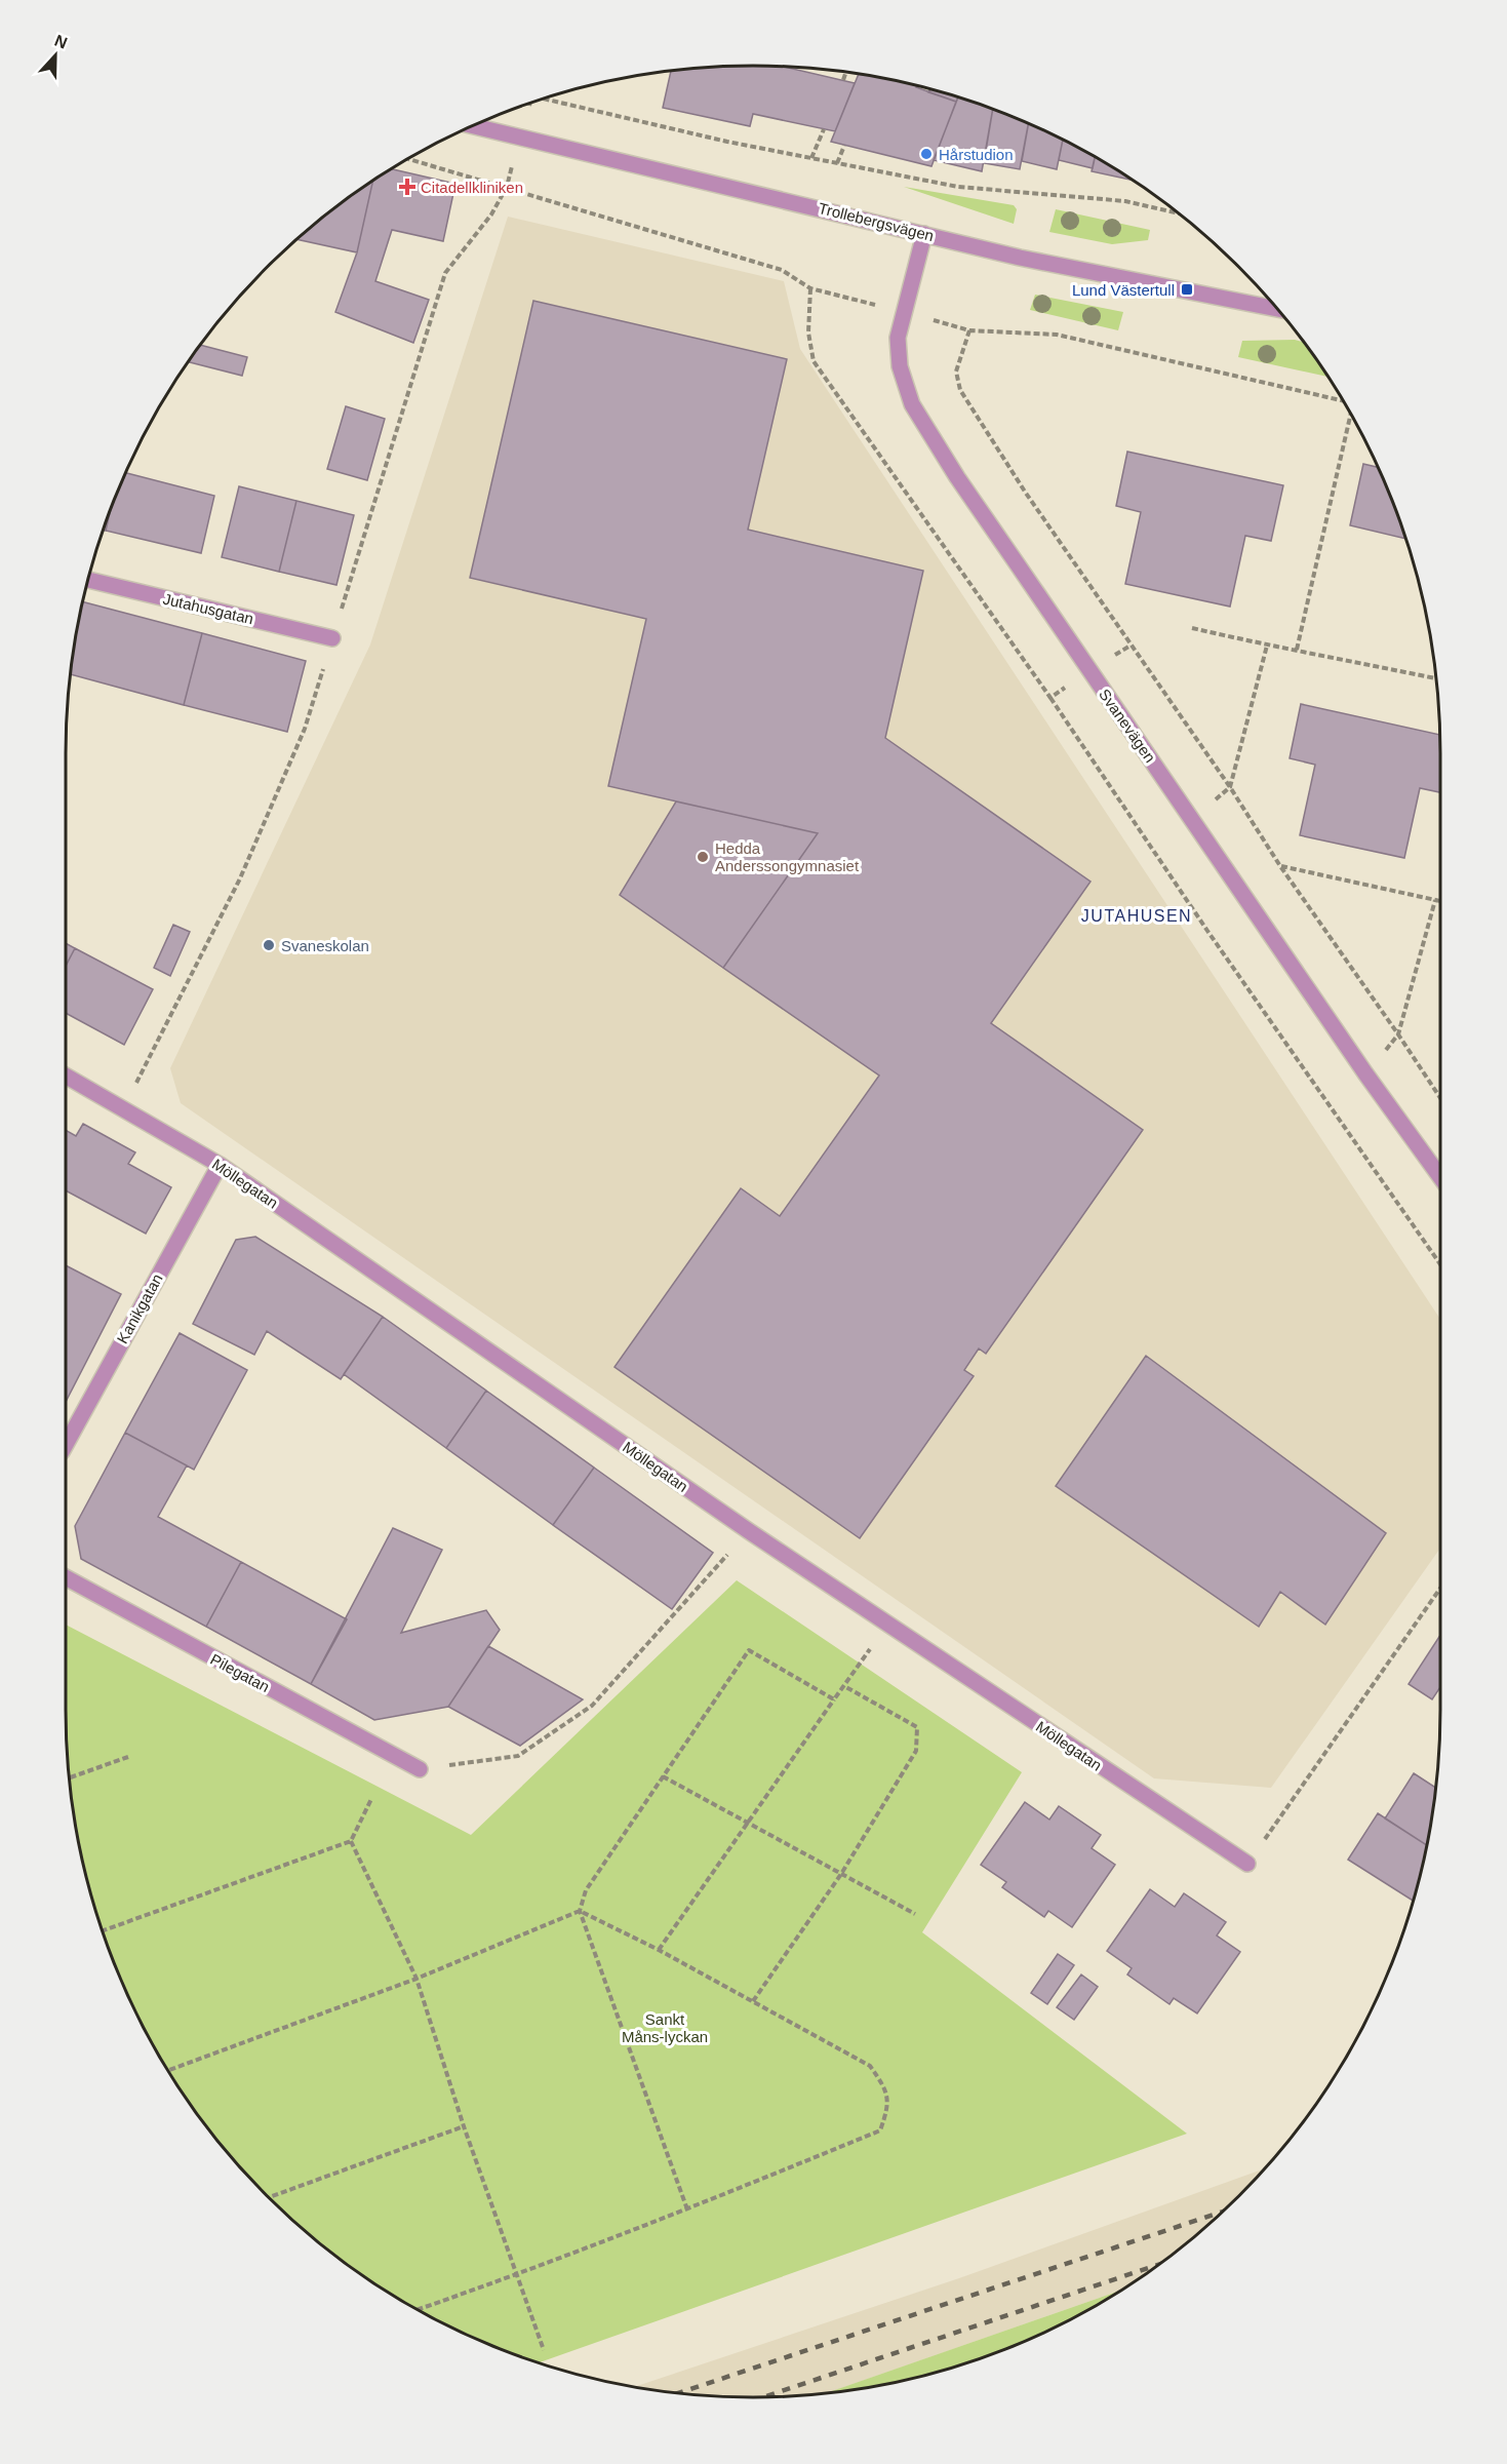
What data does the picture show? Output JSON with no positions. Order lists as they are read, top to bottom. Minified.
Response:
{"streets":{"street":["Trollebergsvägen","Jutahusgatan","Svanevägen","Möllegatan","Kanikgatan","Pilegatan"]},"crossings":[["Trollebergsvägen","Svanevägen"],["Möllegatan","Kanikgatan"]],"districts":["JUTAHUSEN"],"parks":["Sankt Måns-lyckan"],"places":{"other":["Hårstudion","Hedda Anderssongymnasiet","Svaneskolan"],"health":["Citadellkliniken"],"transit":["Lund Västertull"]},"north":"top"}
